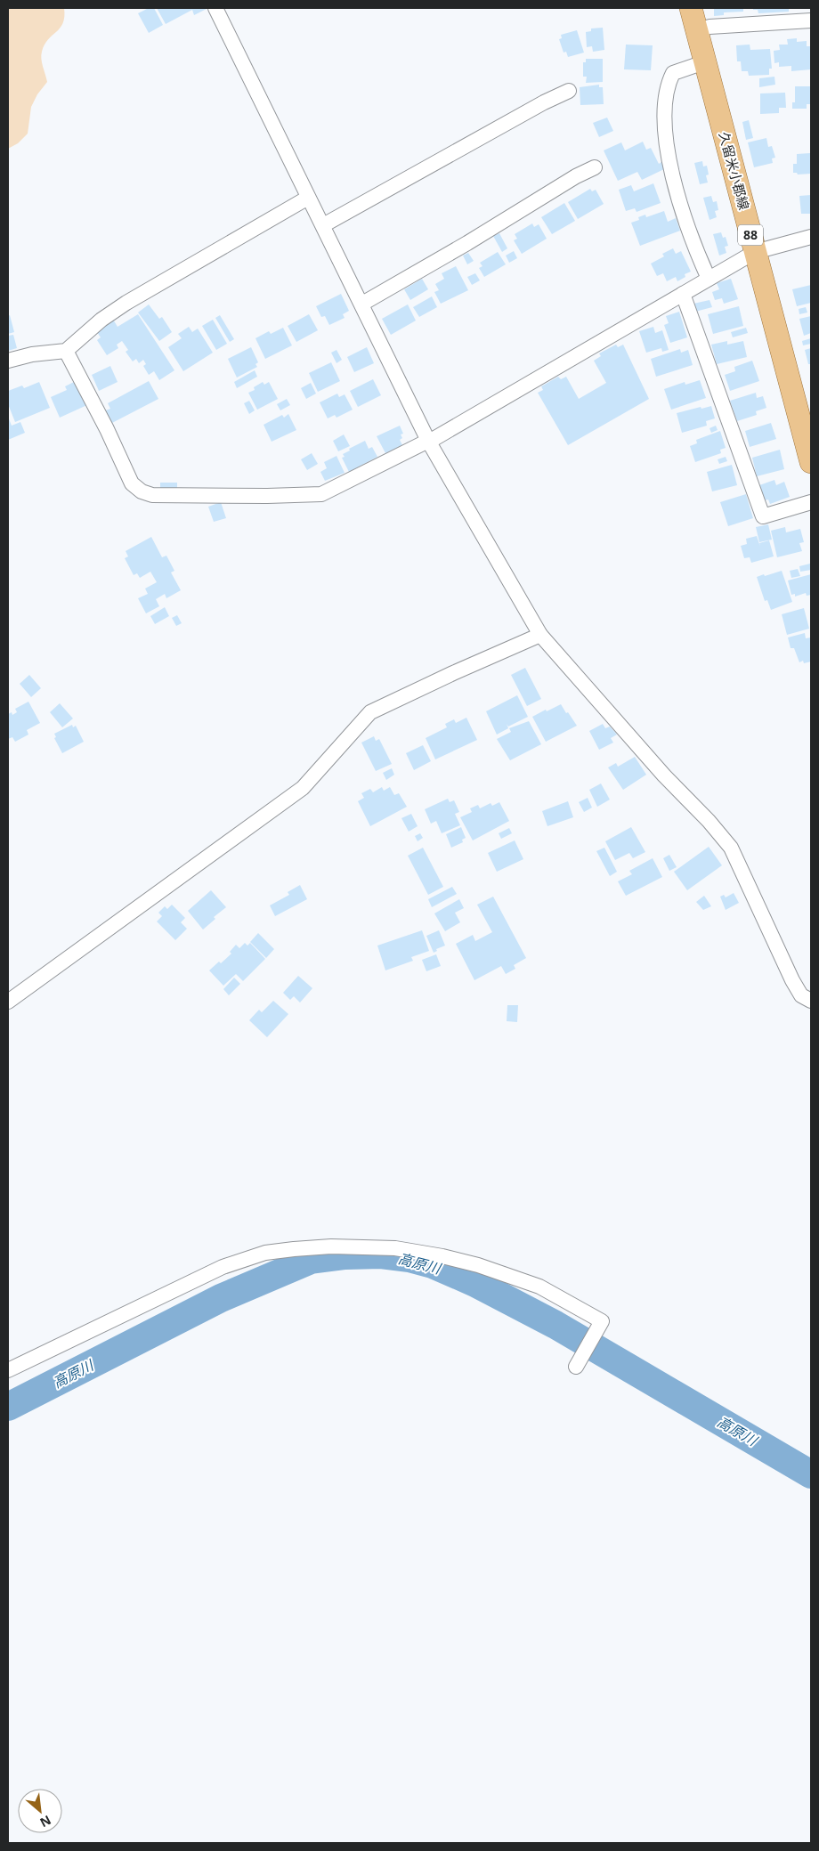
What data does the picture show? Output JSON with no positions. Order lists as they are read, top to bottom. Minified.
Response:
{"streets":{"main road":["久留米小郡線","88"]},"water":["高原川"],"north":"bottom right"}
